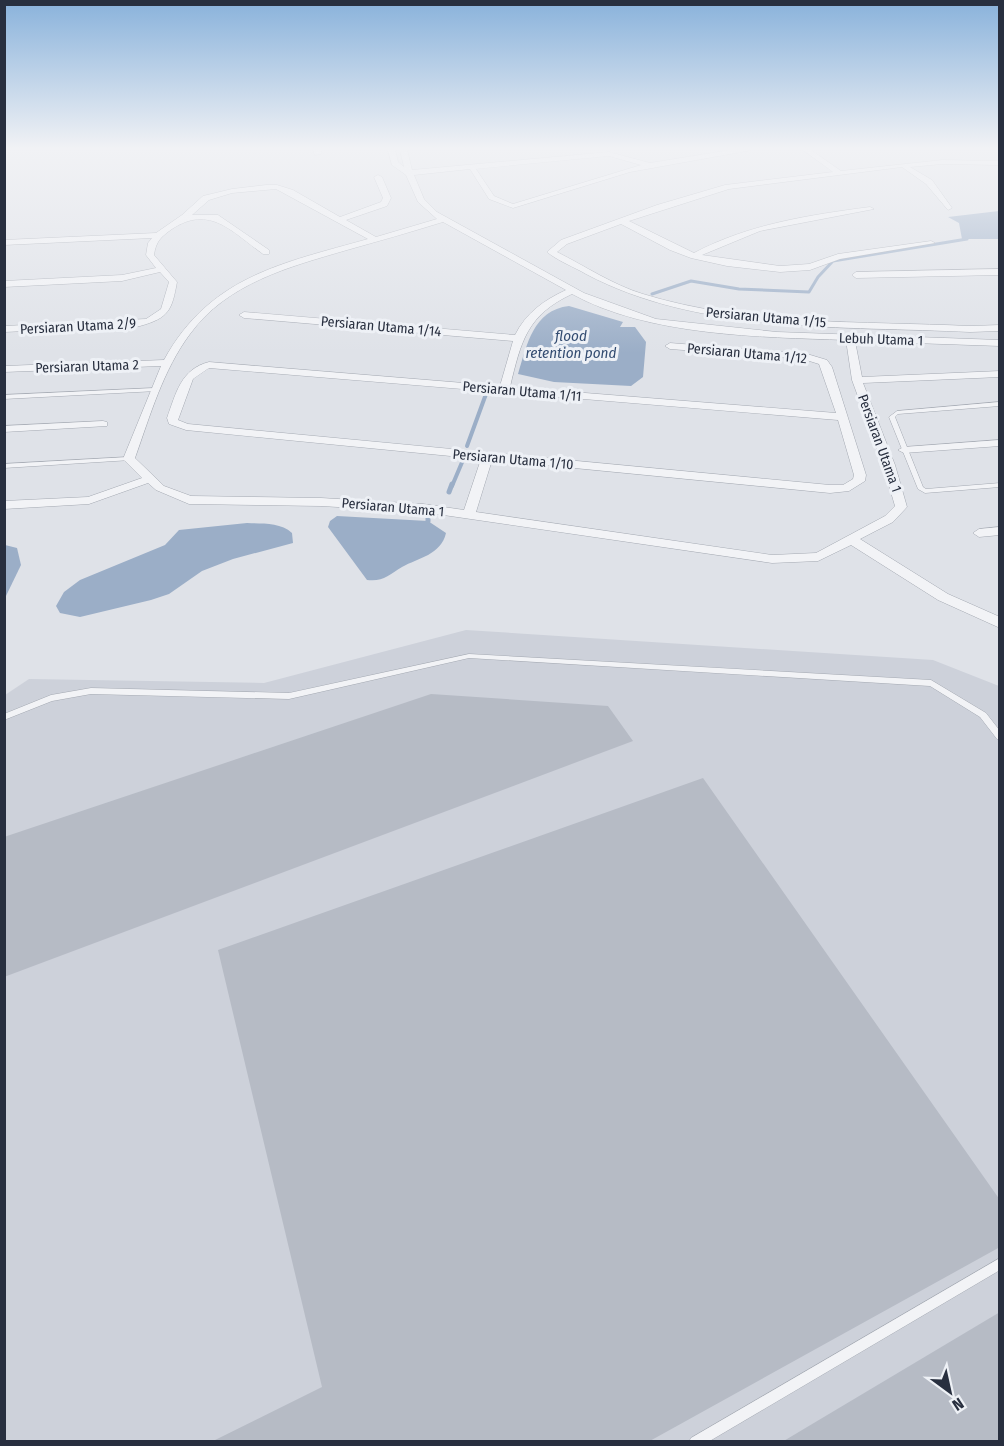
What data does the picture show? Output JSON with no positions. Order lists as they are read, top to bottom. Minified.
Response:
{"streets":{"street":["Persiaran Utama 1/15","Persiaran Utama 2/9","Persiaran Utama 1/14","Lebuh Utama 1","Persiaran Utama 1/12","Persiaran Utama 2","Persiaran Utama 1/11","Persiaran Utama 1","Persiaran Utama 1/10"]},"crossings":[["Lebuh Utama 1","Persiaran Utama 1"],["Persiaran Utama 1/12","Persiaran Utama 1/11"],["Persiaran Utama 1/12","Persiaran Utama 1/10"],["Persiaran Utama 1/11","Persiaran Utama 1/10"]],"water":["flood retention pond"],"north":"bottom right"}
